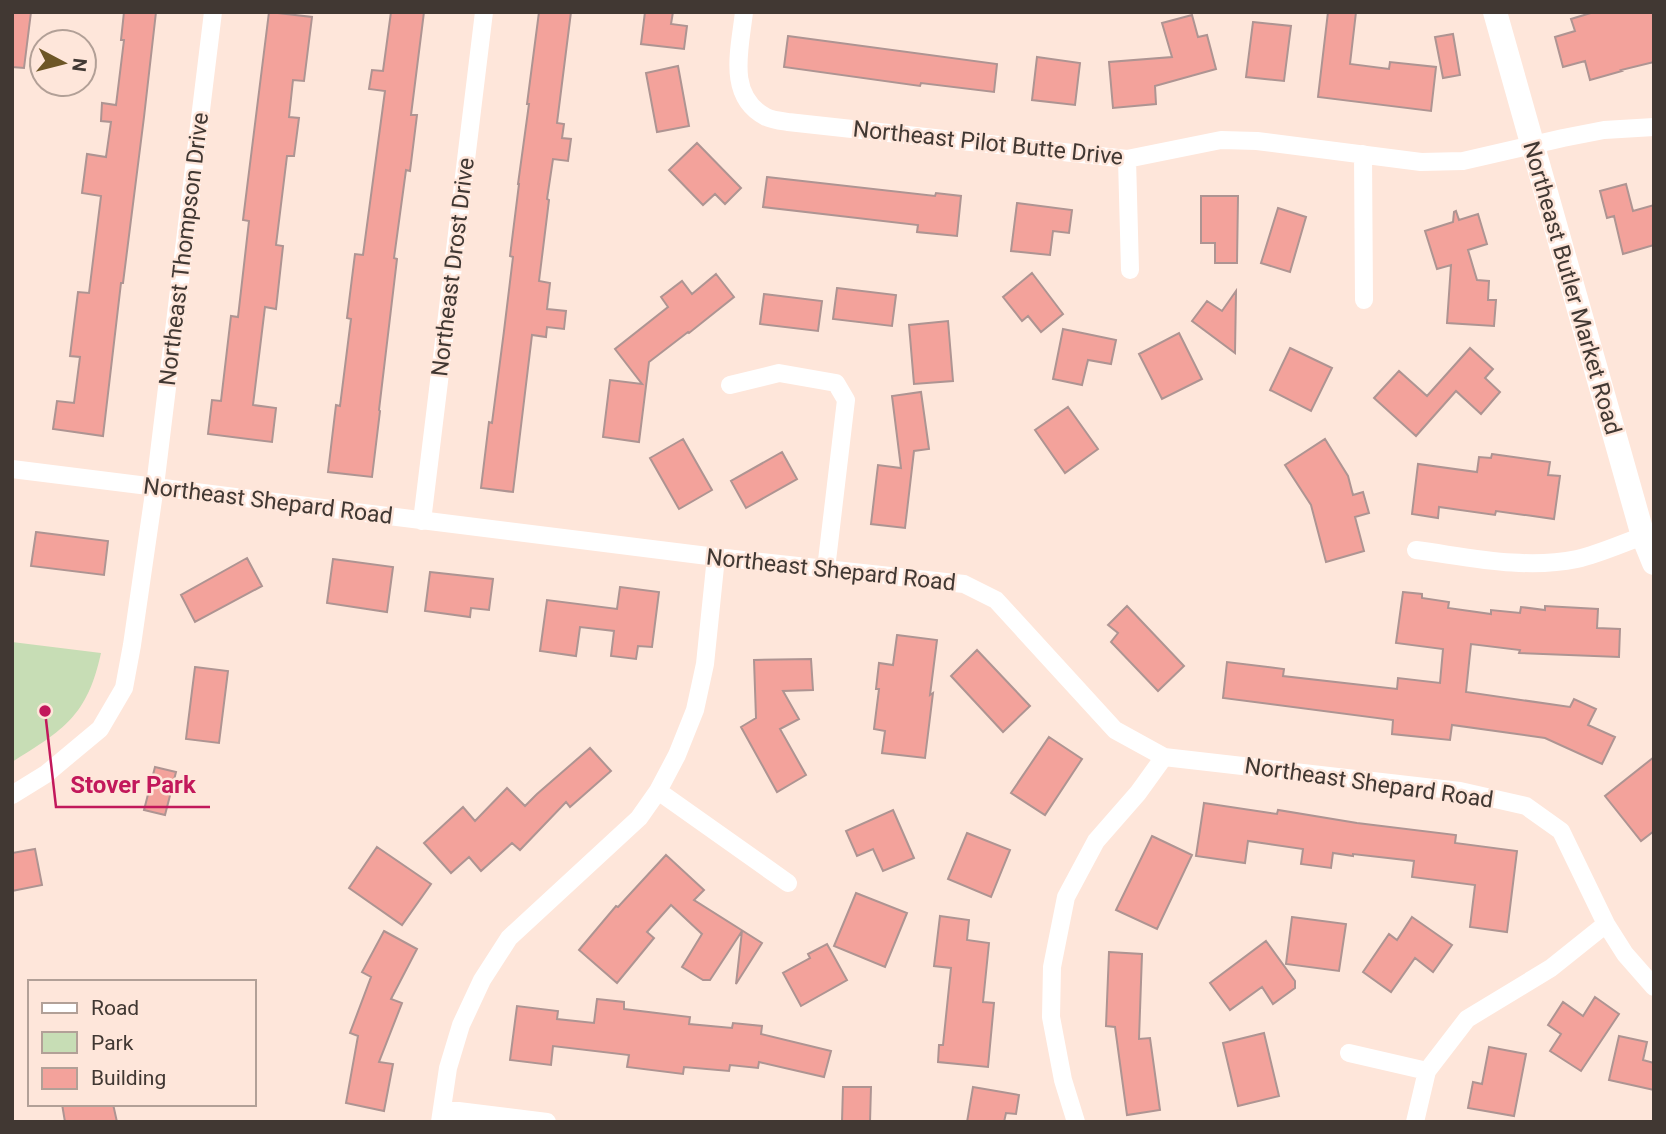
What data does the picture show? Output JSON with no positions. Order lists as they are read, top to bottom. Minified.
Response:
{"streets":{"main road":["Northeast Butler Market Road"],"street":["Northeast Pilot Butte Drive","Northeast Thompson Drive","Northeast Drost Drive","Northeast Shepard Road"]},"crossings":[["Northeast Pilot Butte Drive","Northeast Butler Market Road"],["Northeast Thompson Drive","Northeast Shepard Road"],["Northeast Drost Drive","Northeast Shepard Road"]],"places":["Stover Park"],"legend":["Road","Park","Building"],"north":"right"}
